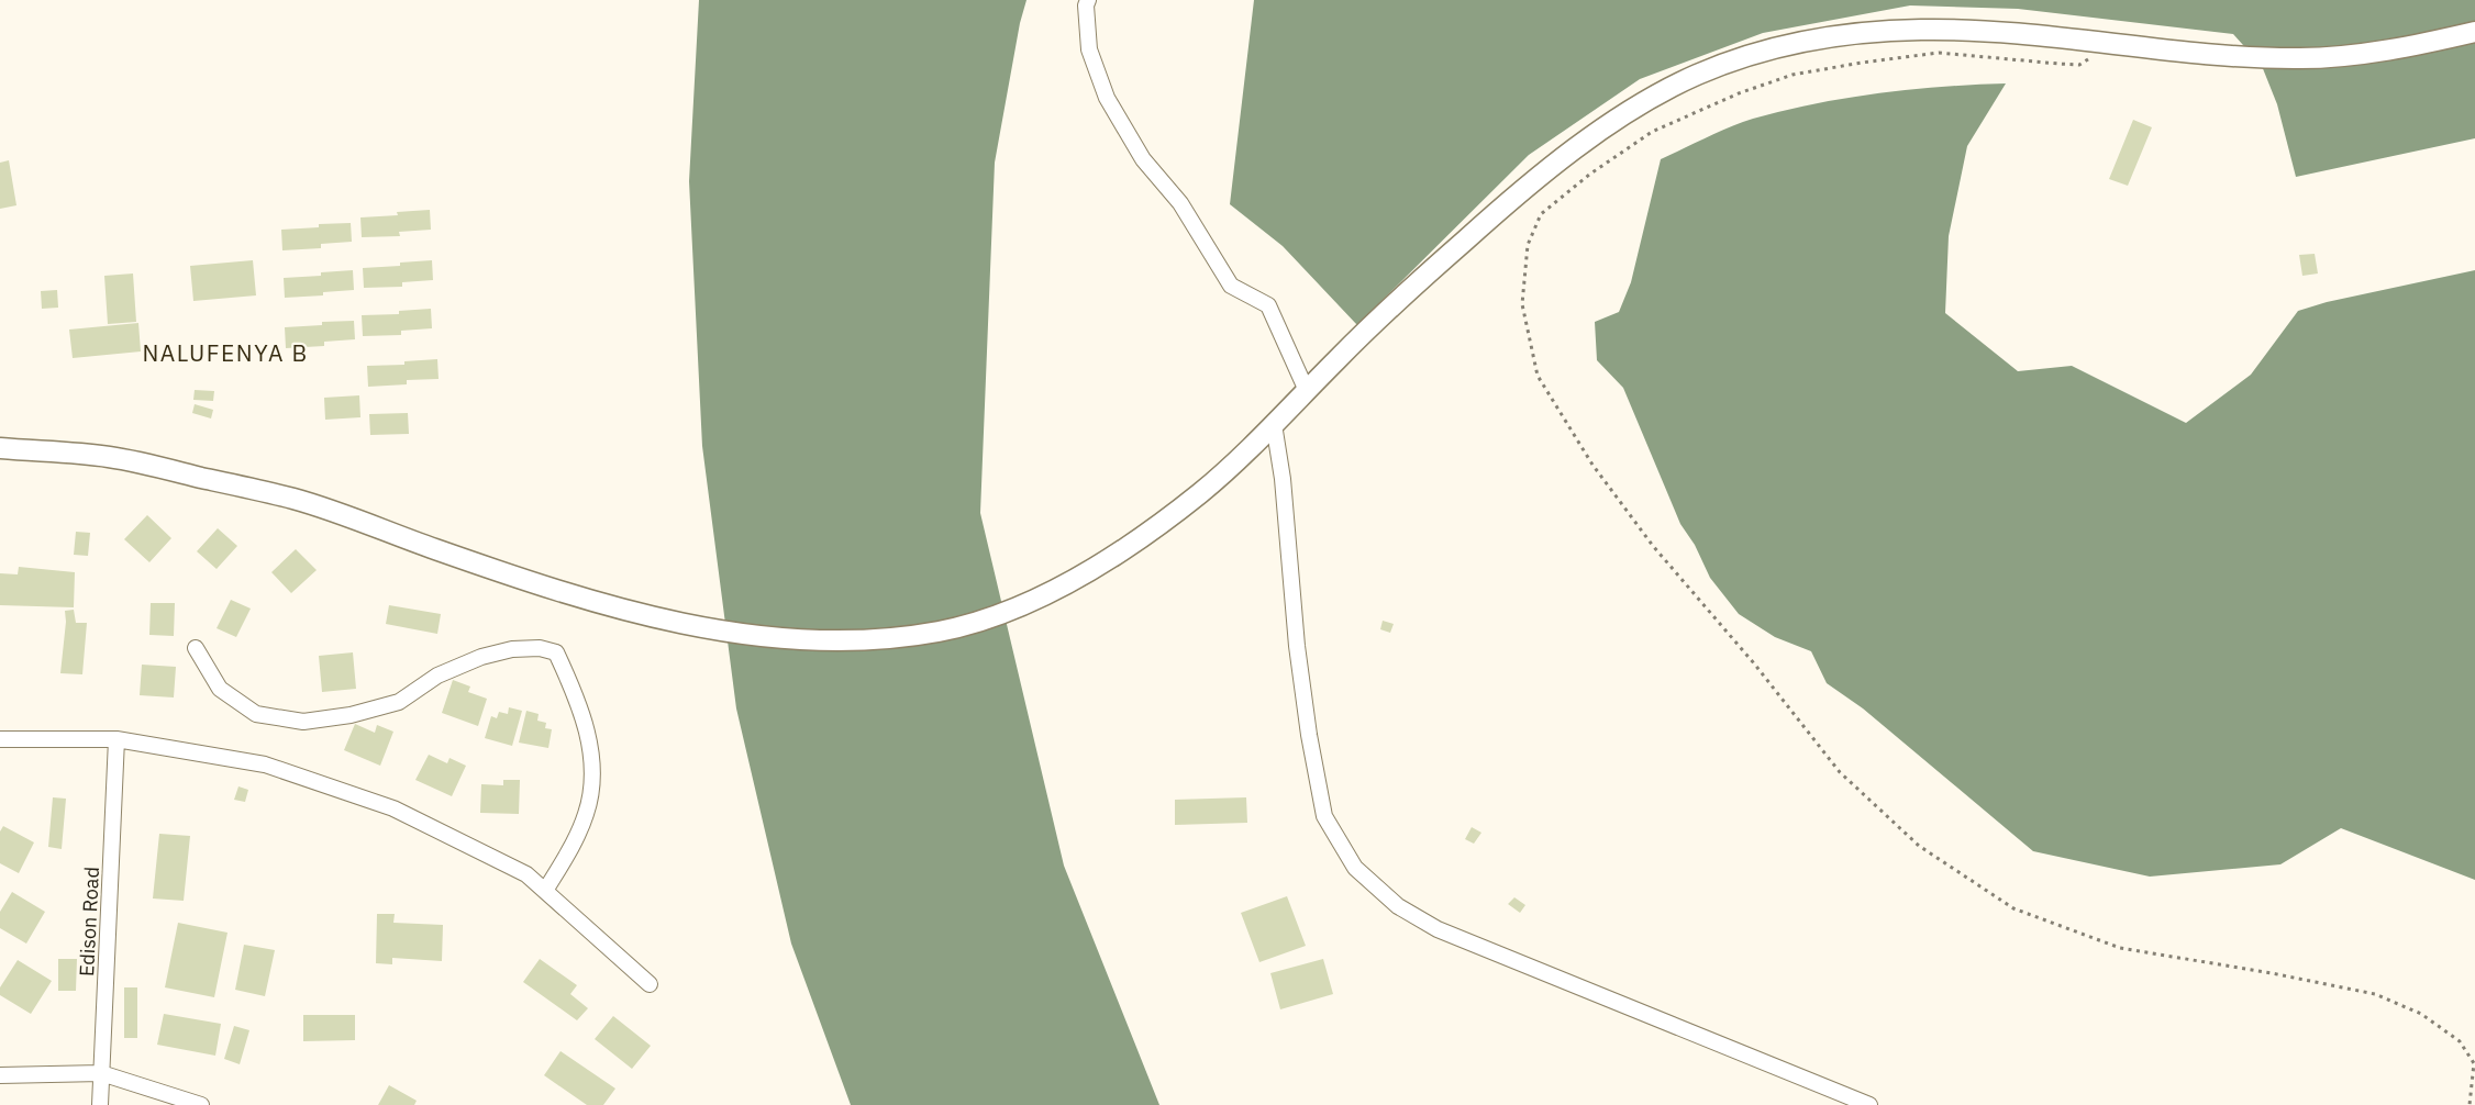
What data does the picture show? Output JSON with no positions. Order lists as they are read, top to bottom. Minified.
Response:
{"streets":{"street":["Edison Road"]},"districts":["NALUFENYA B"]}
